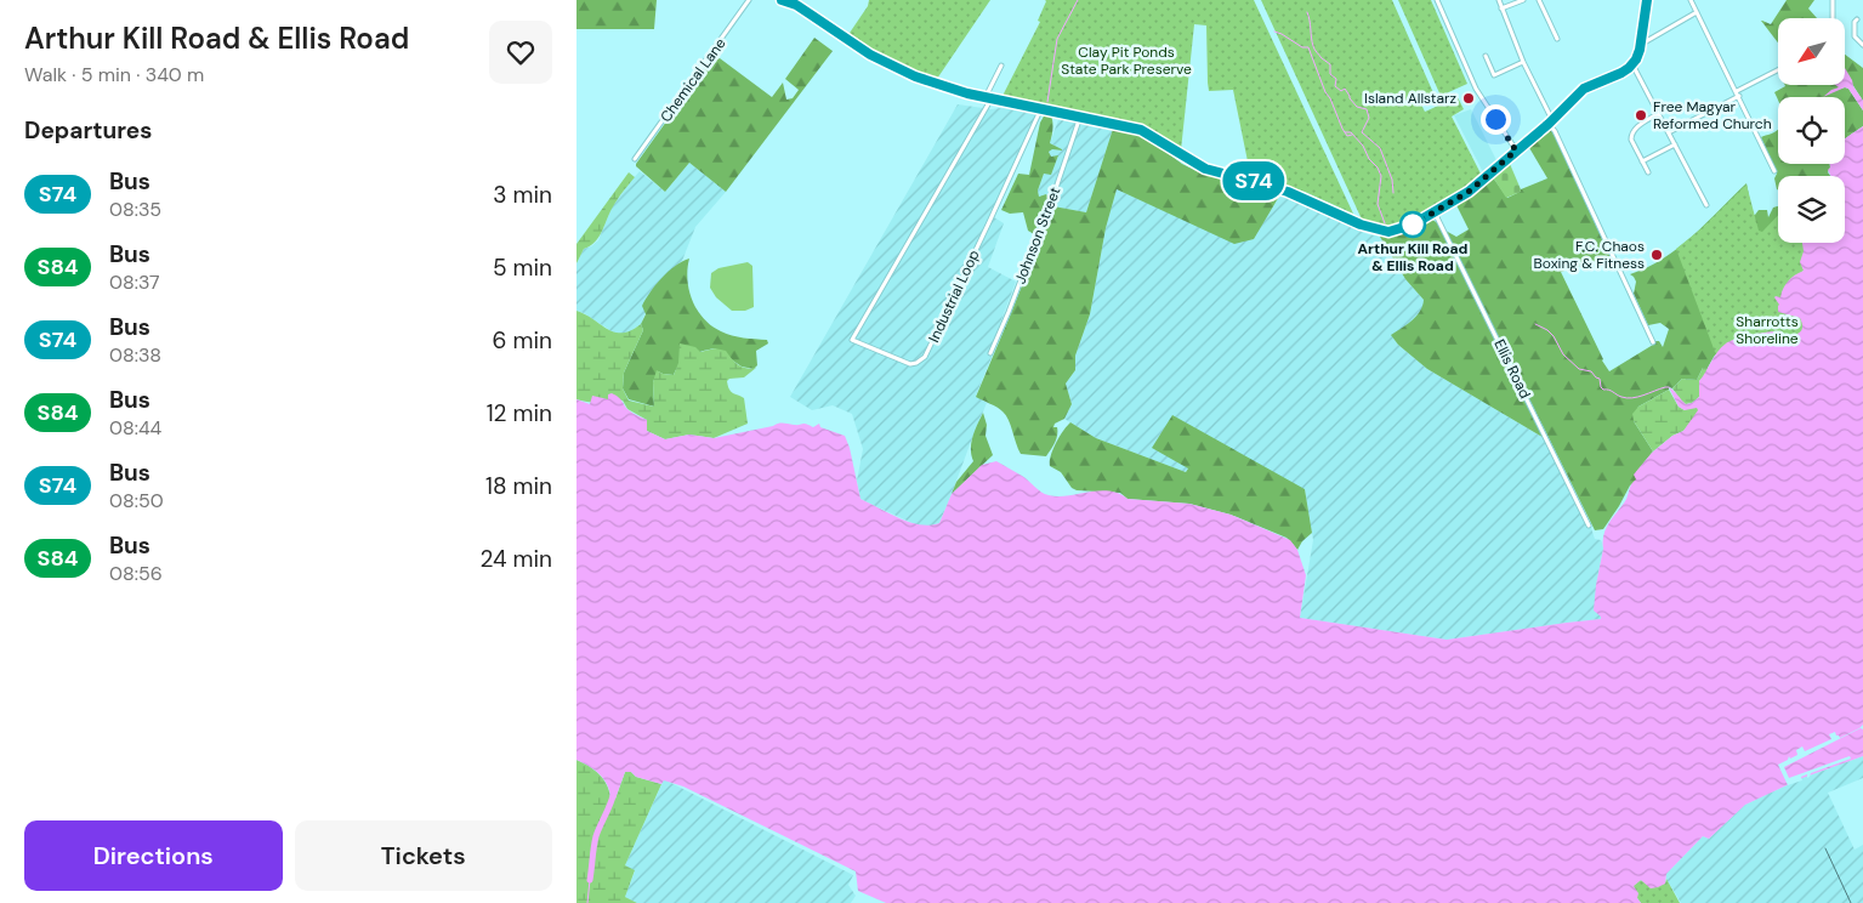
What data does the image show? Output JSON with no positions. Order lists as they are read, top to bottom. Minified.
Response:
{"streets":{"street":["Chemical Lane","Johnson Street","Industrial Loop","Ellis Road"]},"parks":["Clay Pit Ponds State Park Preserve","Sharrotts Shoreline"],"places":["Island Allstarz","Free Magyar Reformed Church","Arthur Kill Road & Ellis Road","F.C. Chaos Boxing & Fitness"],"lines":["bus line S74"],"north":"bottom left","page":{"heading":[["Arthur Kill Road & Ellis Road","Walk · 5 min · 340 m"],"Departures"],"on_map":"S74","list":[{"mark":"S74","name":"Bus","note":"08:35","value":"3 min"},{"mark":"S84","name":"Bus","note":"08:37","value":"5 min"},{"mark":"S74","name":"Bus","note":"08:38","value":"6 min"},{"mark":"S84","name":"Bus","note":"08:44","value":"12 min"},{"mark":"S74","name":"Bus","note":"08:50","value":"18 min"},{"mark":"S84","name":"Bus","note":"08:56","value":"24 min"}],"buttons":["Directions","Tickets"]}}
